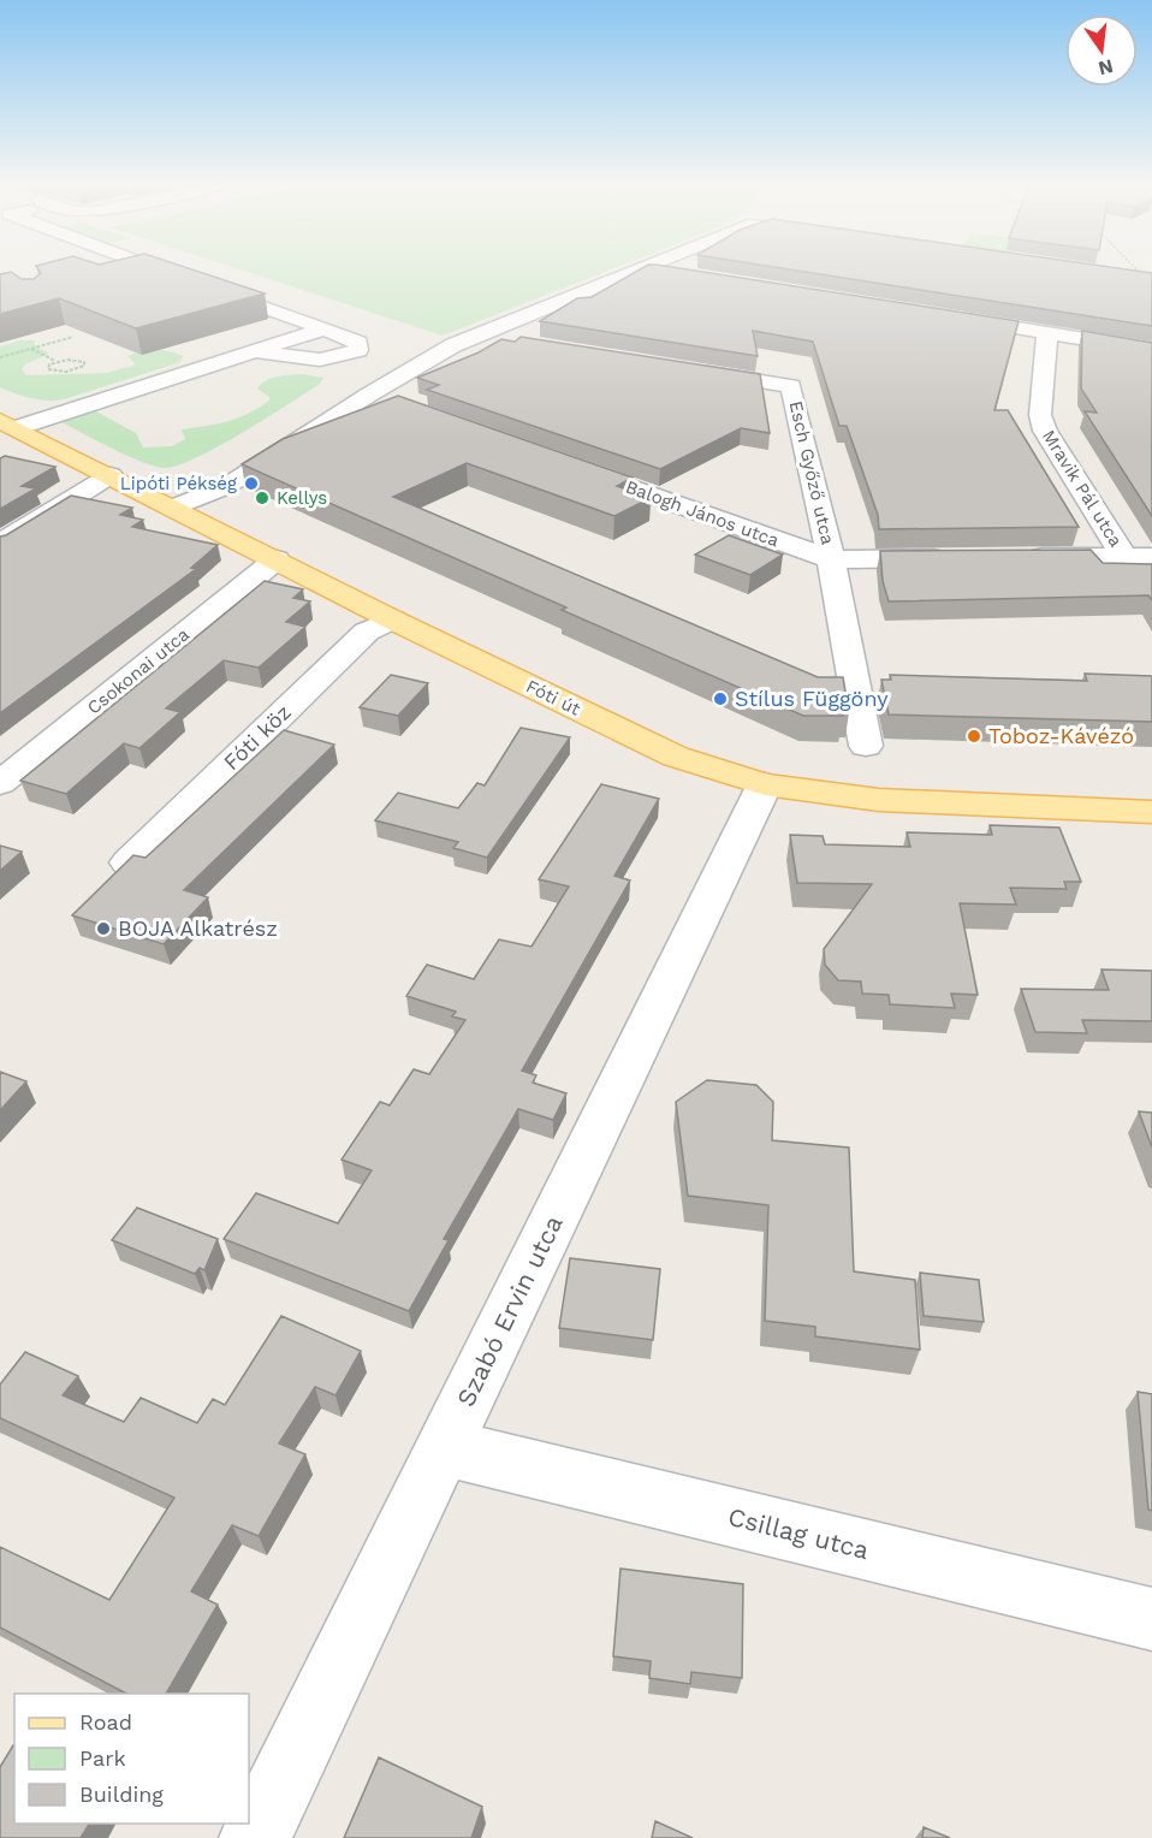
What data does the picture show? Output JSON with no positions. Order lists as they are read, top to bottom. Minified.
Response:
{"streets":{"main road":["Fóti út"],"street":["Esch Győző utca","Mravik Pál utca","Balogh János utca","Csokonai utca","Fóti köz","Szabó Ervin utca","Csillag utca"]},"crossings":[["Esch Győző utca","Balogh János utca"],["Csokonai utca","Fóti út"],["Fóti út","Fóti köz"],["Fóti út","Szabó Ervin utca"],["Szabó Ervin utca","Csillag utca"]],"places":["Lipóti Pékség","Kellys","Stílus Függöny","Toboz-Kávézó","BOJA Alkatrész"],"legend":["Road","Park","Building"],"north":"bottom"}
